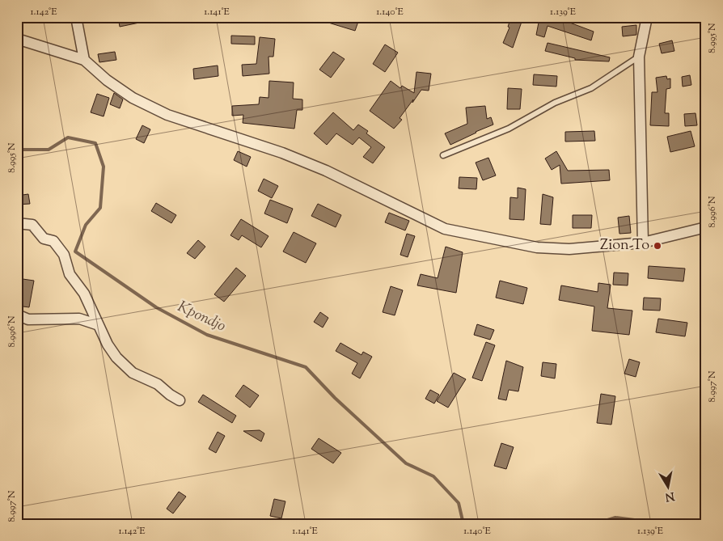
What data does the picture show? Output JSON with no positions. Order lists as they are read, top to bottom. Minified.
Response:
{"water":["Kpondjo"],"places":["Zion-To"],"north":"bottom","coordinates":["1.142°E","1.141°E","1.140°E","1.139°E","8.995°N","8.996°N","8.997°N"]}
